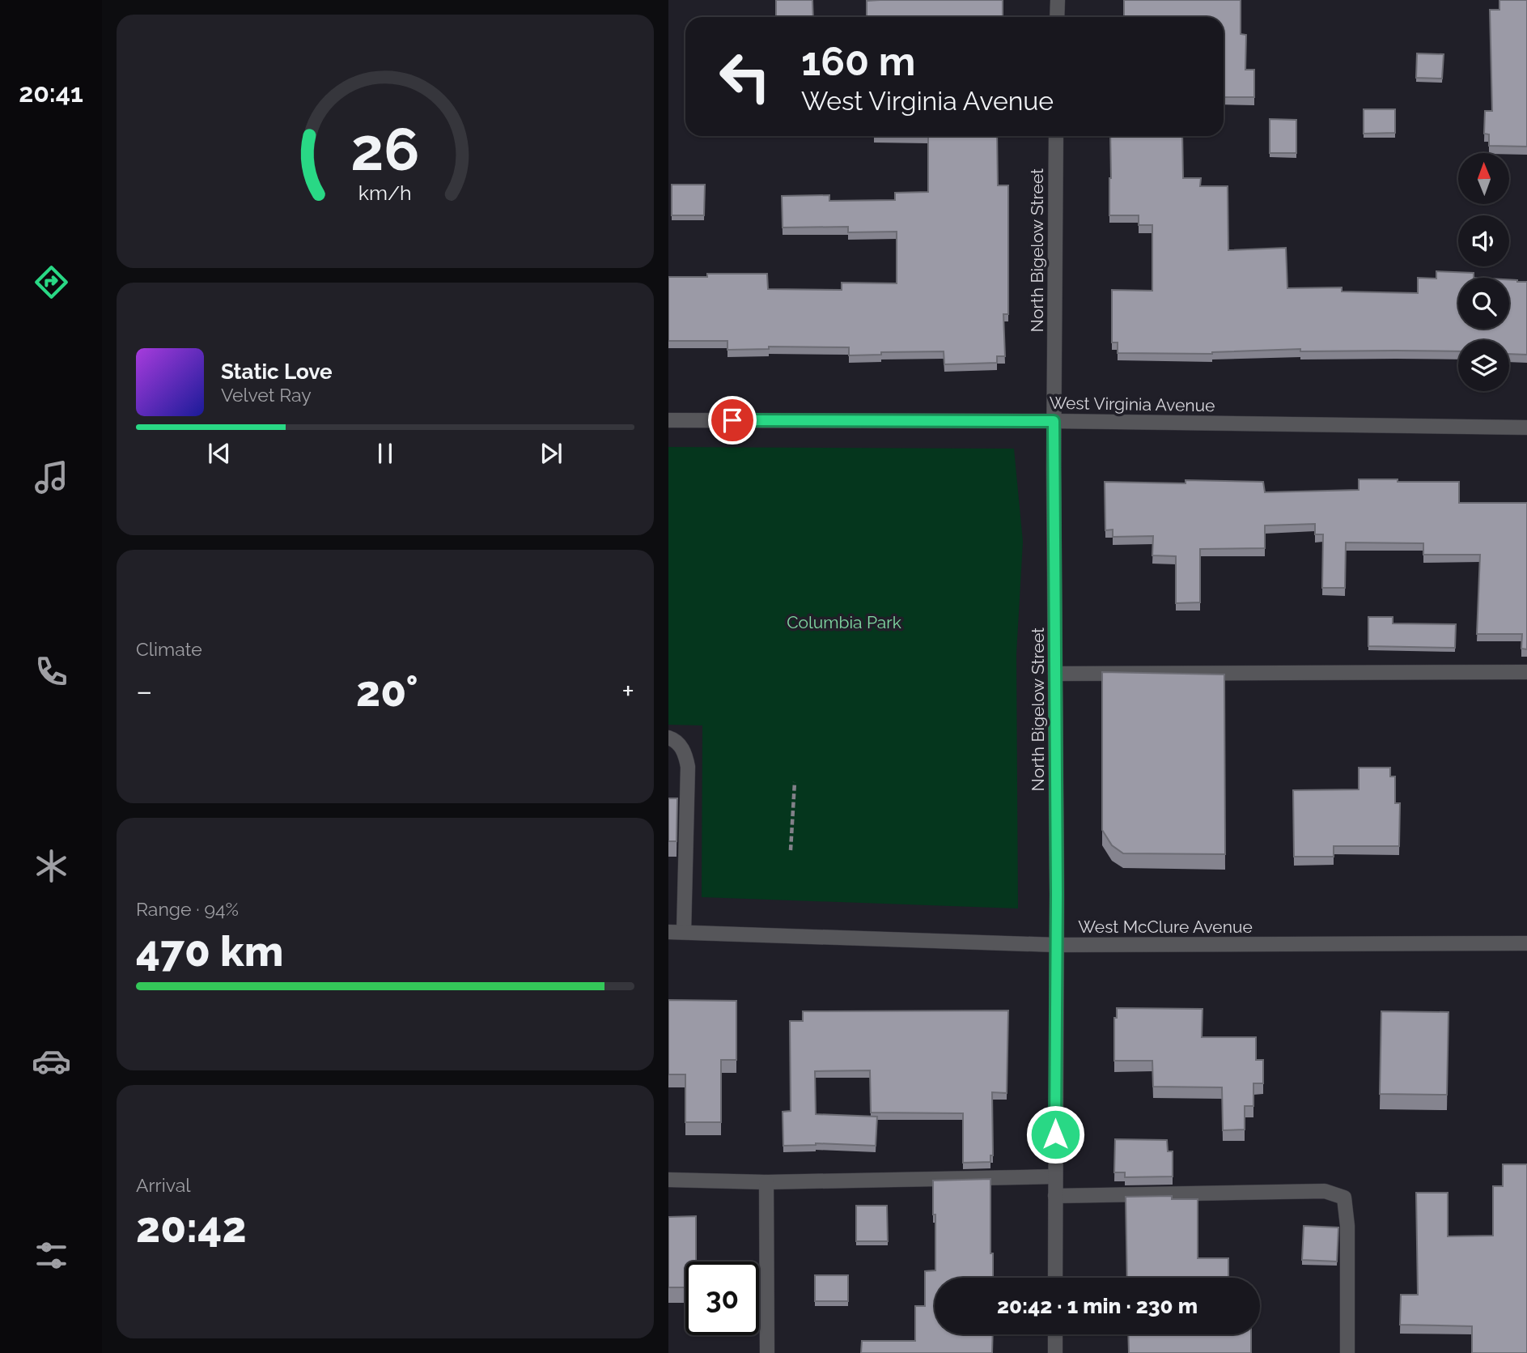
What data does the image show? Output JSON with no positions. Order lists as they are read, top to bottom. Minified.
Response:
{"streets":{"street":["North Bigelow Street","West Virginia Avenue","West McClure Avenue"]},"crossings":[["North Bigelow Street","West Virginia Avenue"],["North Bigelow Street","West McClure Avenue"]],"parks":["Columbia Park"],"north":"top","page":{"tabs":"20:41","turn":["160 m","West Virginia Avenue"],"song":["Static Love","Velvet Ray"],"tile":["Climate",["Range · 94%","470 km"],["Arrival","20:42"]],"heat":["−","20°","+"],"limit":"30","trip":"20:42 · 1 min · 230 m","gauge":["26","km/h"]}}
